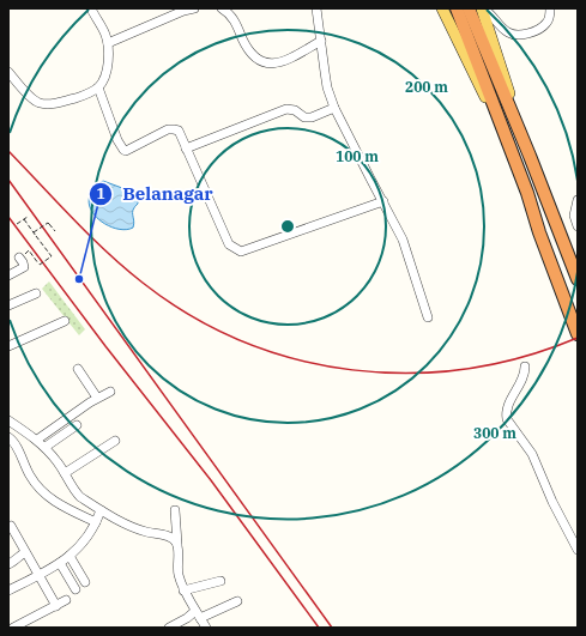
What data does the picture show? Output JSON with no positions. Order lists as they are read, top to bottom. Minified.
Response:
{"places":["Belanagar"],"rings":["200 m","100 m","300 m"]}
